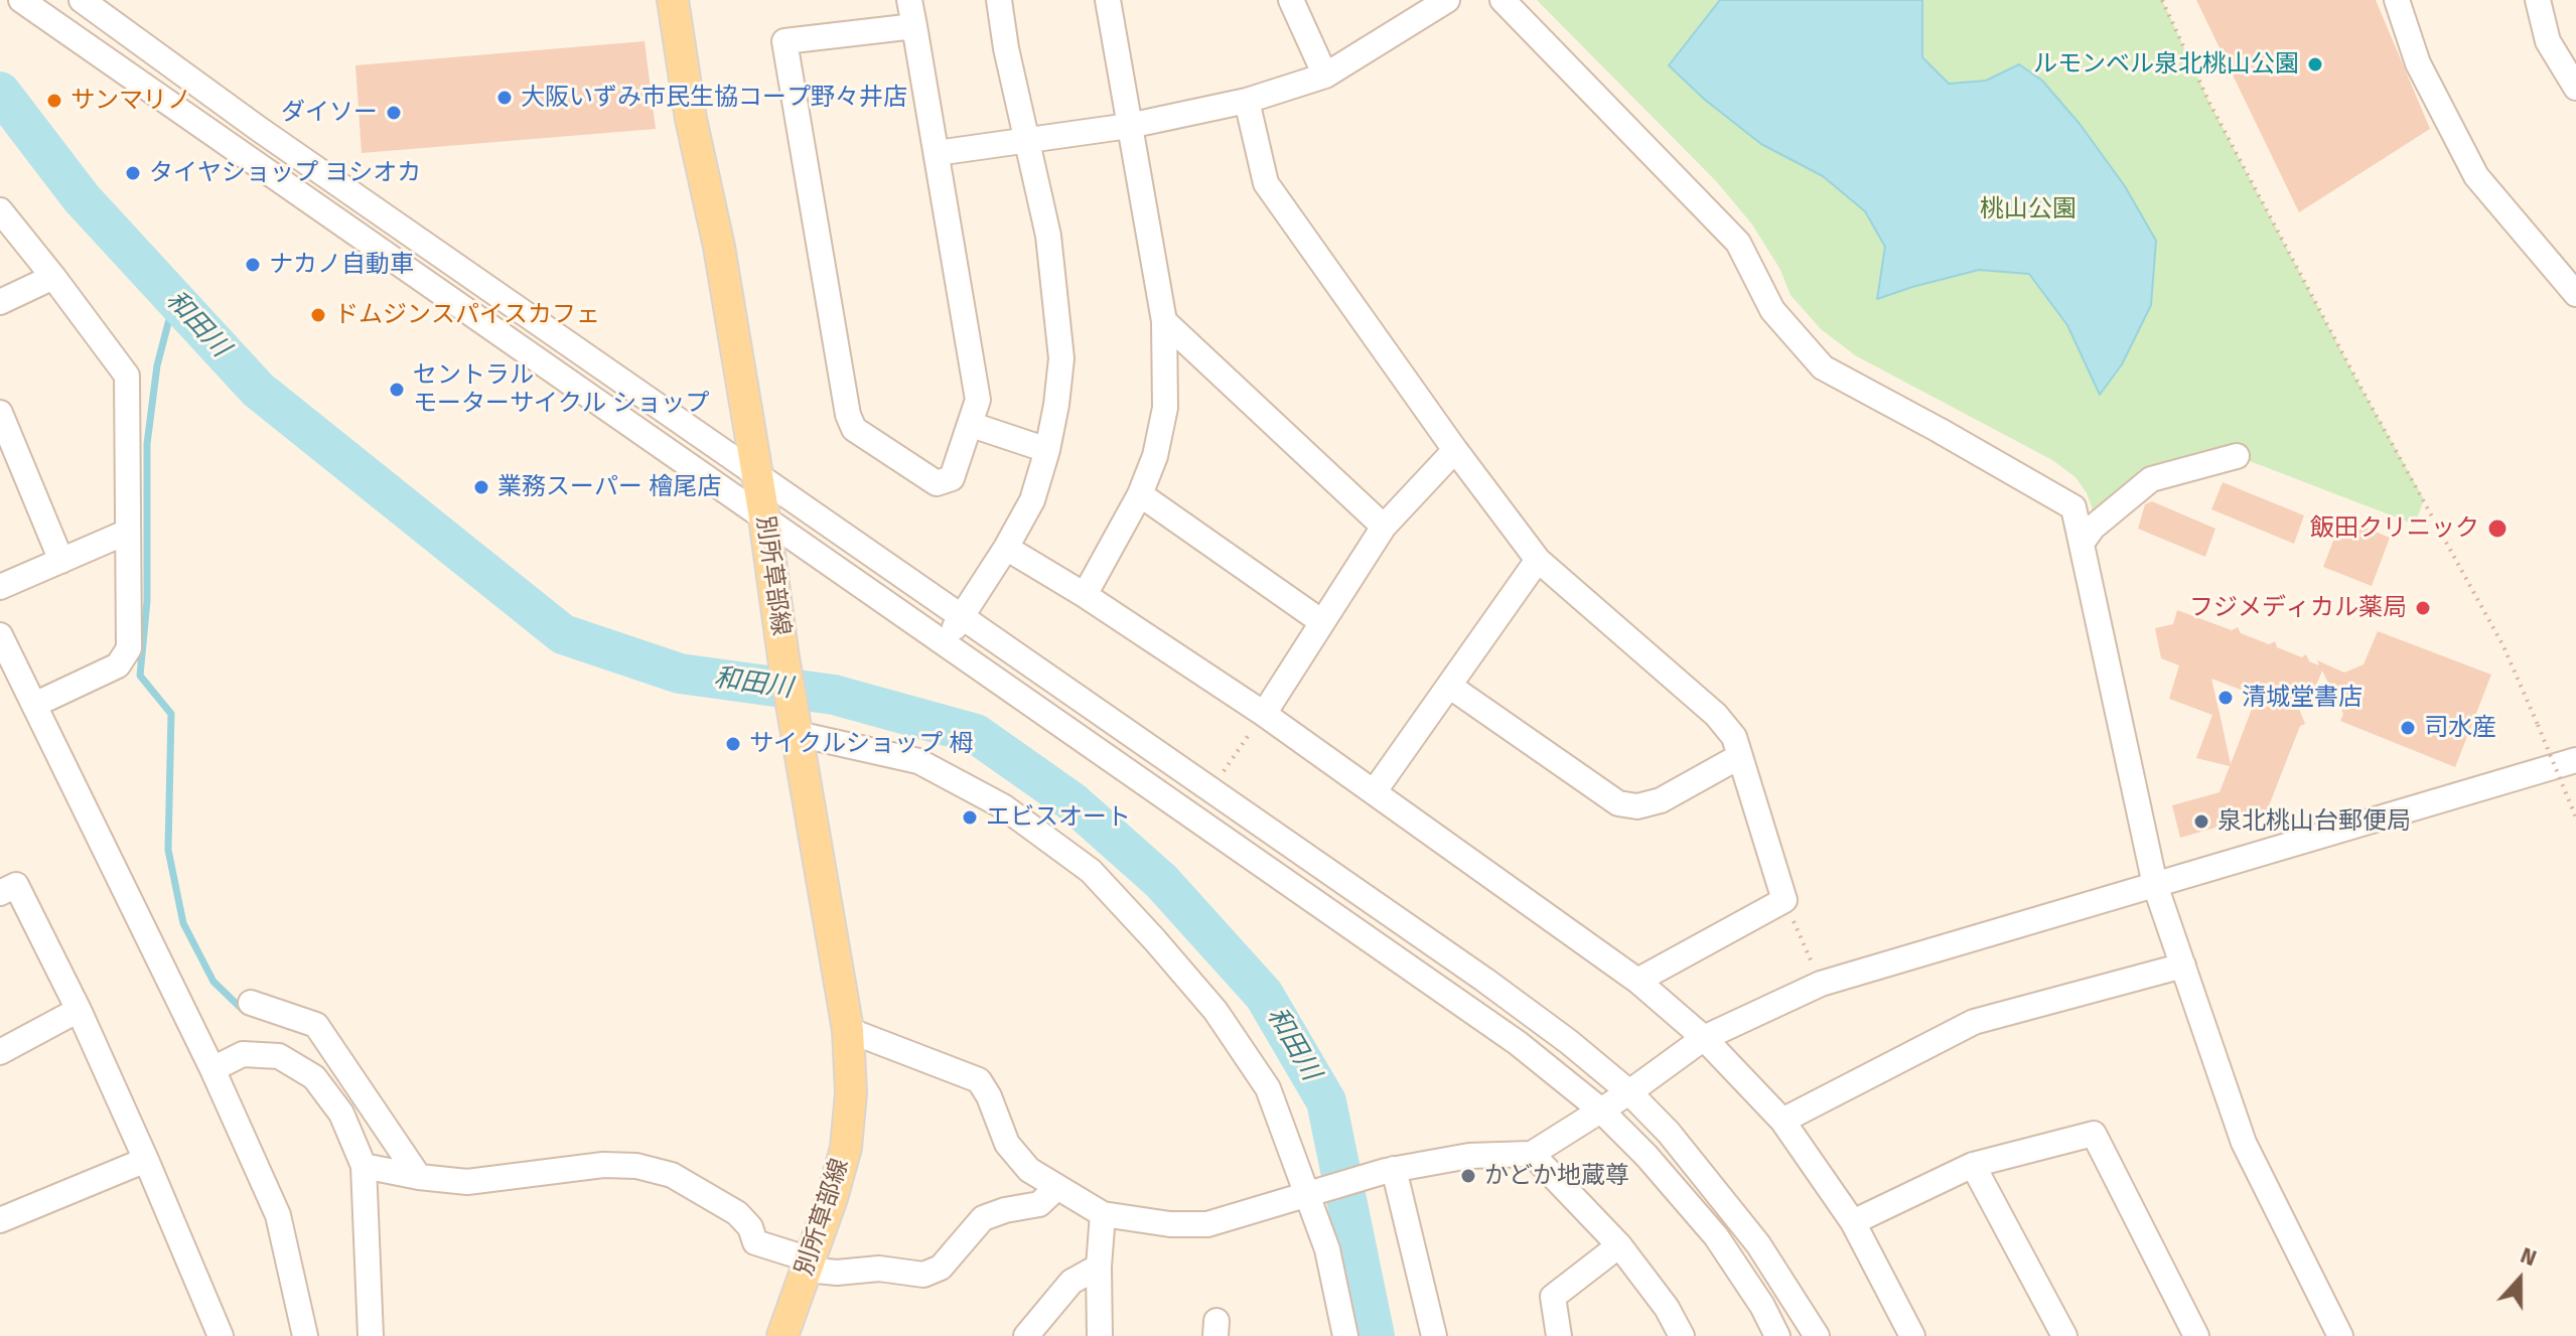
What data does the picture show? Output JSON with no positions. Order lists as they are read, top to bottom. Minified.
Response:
{"streets":{"main road":["別所草部線"]},"water":["和田川"],"parks":["桃山公園"],"places":["ルモンベル泉北桃山公園","大阪いずみ市民生協コープ野々井店","サンマリノ","ダイソー","タイヤショップ ヨシオカ","ナカノ自動車","ドムジンスパイスカフェ","セントラル モーターサイクル ショップ","業務スーパー 檜尾店","飯田クリニック","フジメディカル薬局","清城堂書店","司水産","サイクルショップ 栂","エビスオート","泉北桃山台郵便局","かどか地蔵尊"],"north":"top"}
